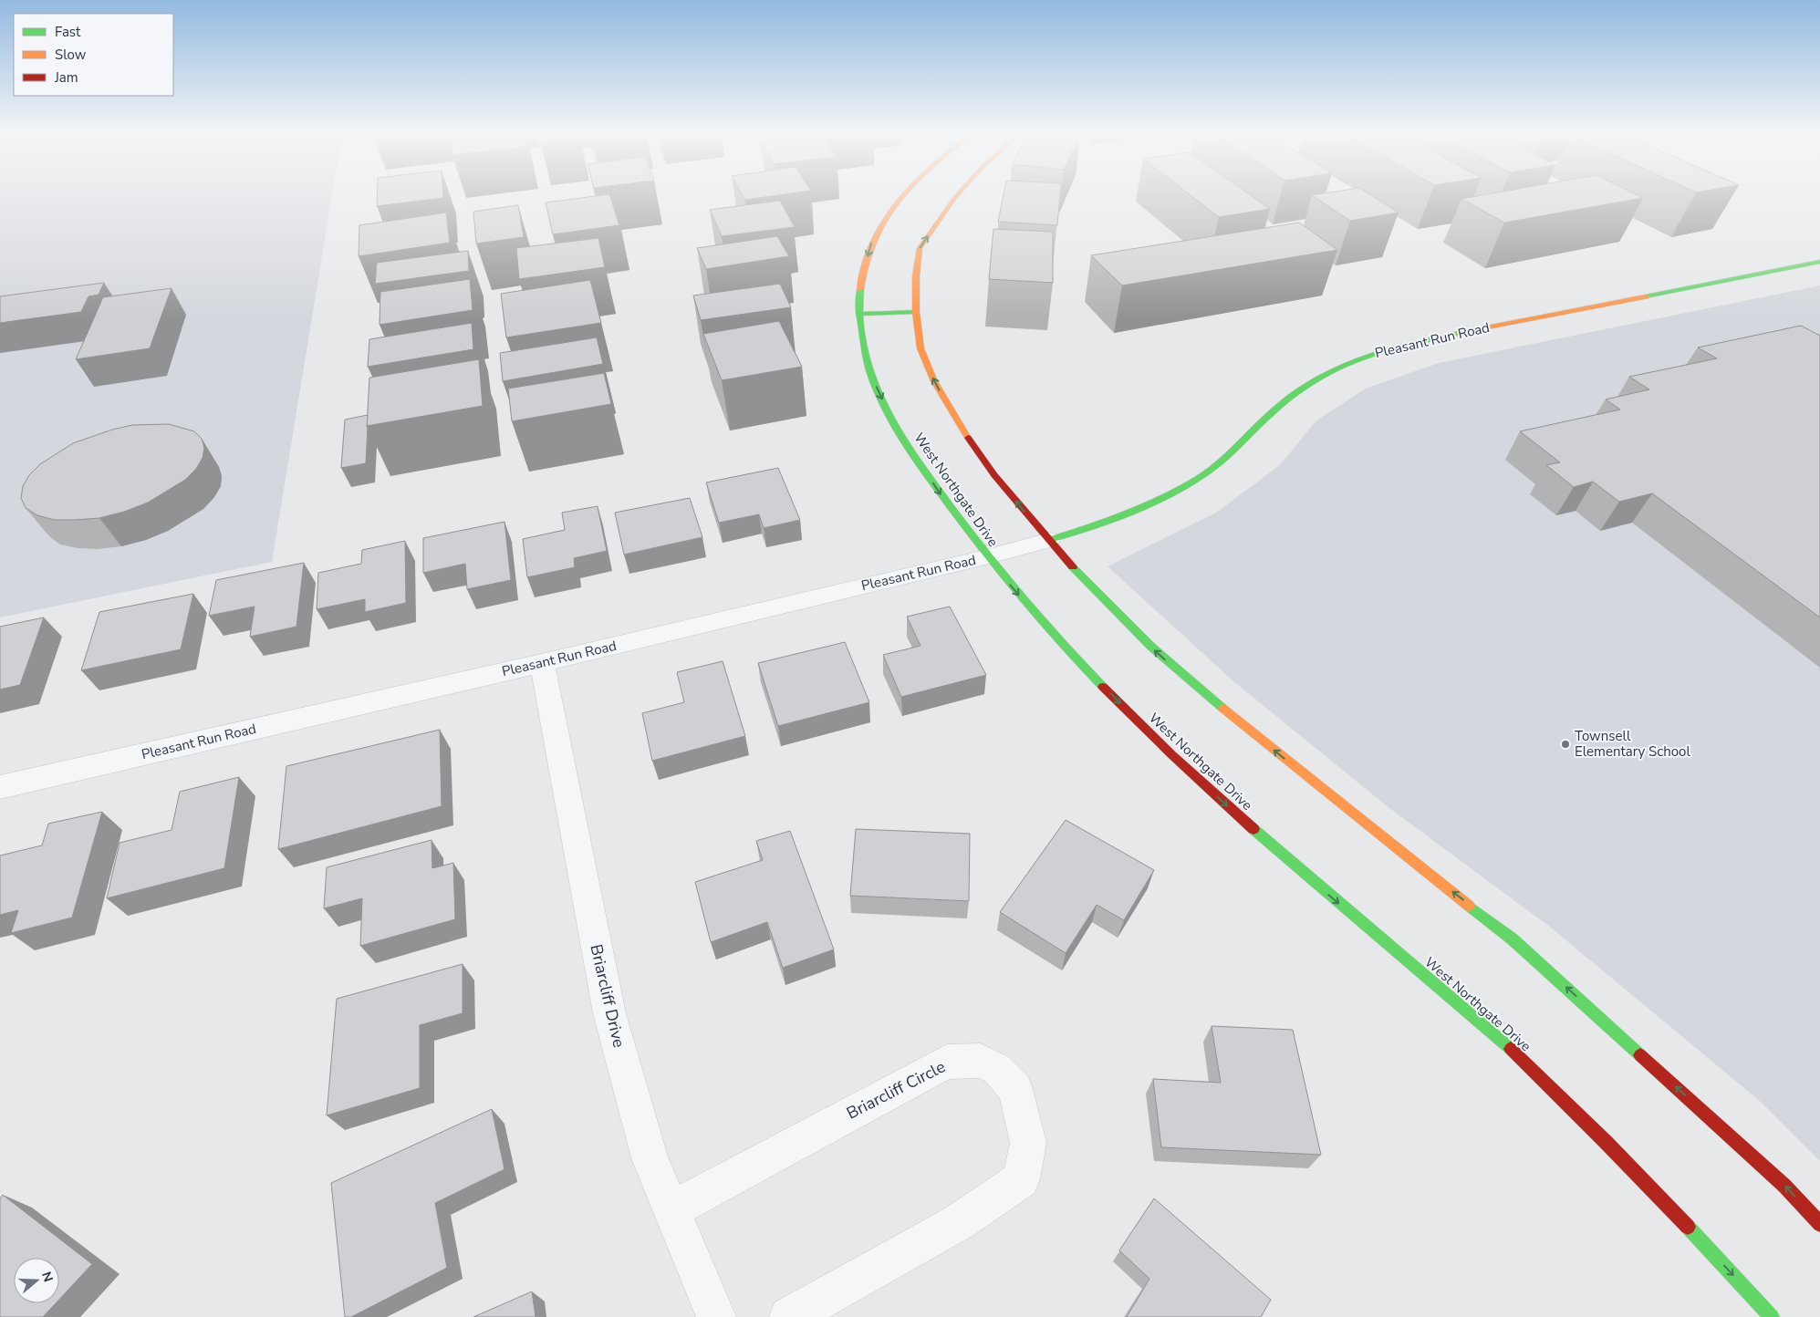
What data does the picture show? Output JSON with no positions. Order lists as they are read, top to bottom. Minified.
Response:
{"streets":{"main road":["Pleasant Run Road","West Northgate Drive"],"street":["Briarcliff Drive","Briarcliff Circle"]},"crossings":[["Pleasant Run Road","West Northgate Drive"],["Pleasant Run Road","Briarcliff Drive"],["Briarcliff Drive","Briarcliff Circle"]],"places":["Townsell Elementary School"],"legend":["Fast","Slow","Jam"],"north":"right"}
